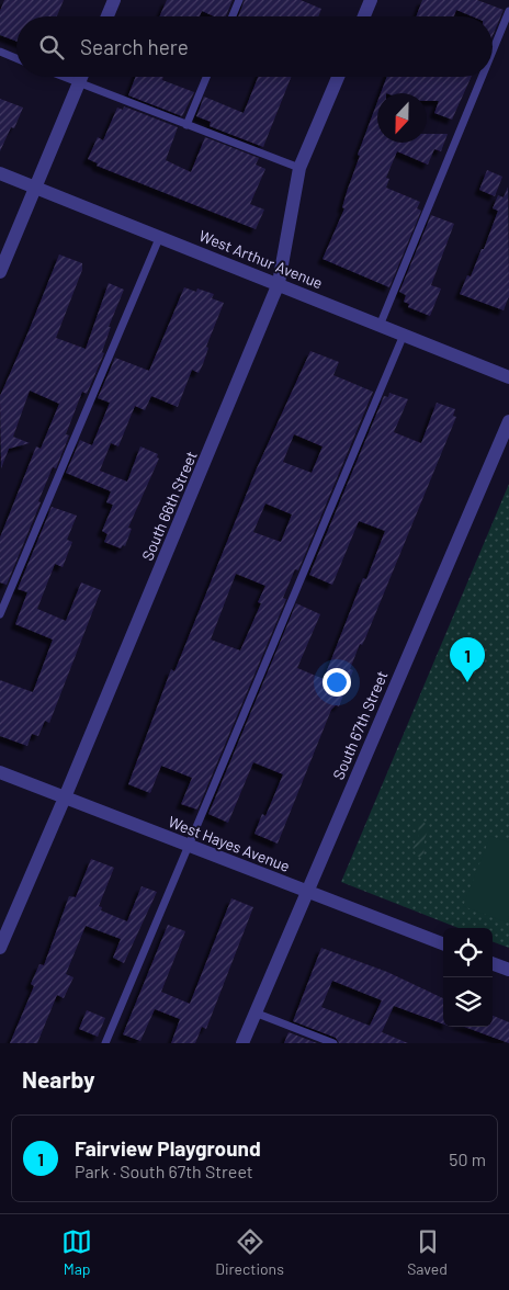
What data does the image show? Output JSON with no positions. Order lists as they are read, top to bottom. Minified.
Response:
{"streets":{"street":["West Arthur Avenue","South 66th Street","South 67th Street","West Hayes Avenue"]},"crossings":[["West Arthur Avenue","South 66th Street"],["South 66th Street","West Hayes Avenue"],["South 67th Street","West Hayes Avenue"]],"north":"bottom","page":{"search":"Search here","pins":"1","heading":"Nearby","list":[{"mark":"1","name":"Fairview Playground","note":"Park · South 67th Street","value":"50 m"}],"nav":["Map","Directions","Saved"]}}
